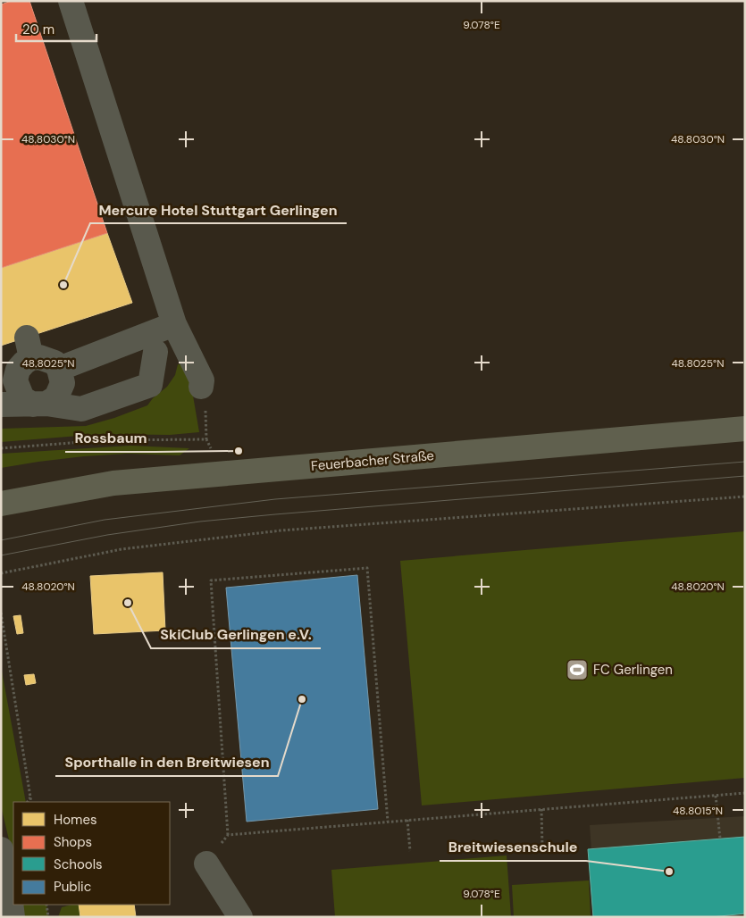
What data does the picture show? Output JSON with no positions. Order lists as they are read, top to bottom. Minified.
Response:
{"streets":{"main road":["Feuerbacher Straße"]},"places":{"other":["Mercure Hotel Stuttgart Gerlingen","Rossbaum","SkiClub Gerlingen e.V.","Sporthalle in den Breitwiesen","Breitwiesenschule"],"sports":["FC Gerlingen"]},"legend":["Homes","Shops","Schools","Public"],"scale_bar":"20 m","coordinates":["9.078°E","48.8030°N","48.8025°N","48.8020°N","48.8015°N"]}
